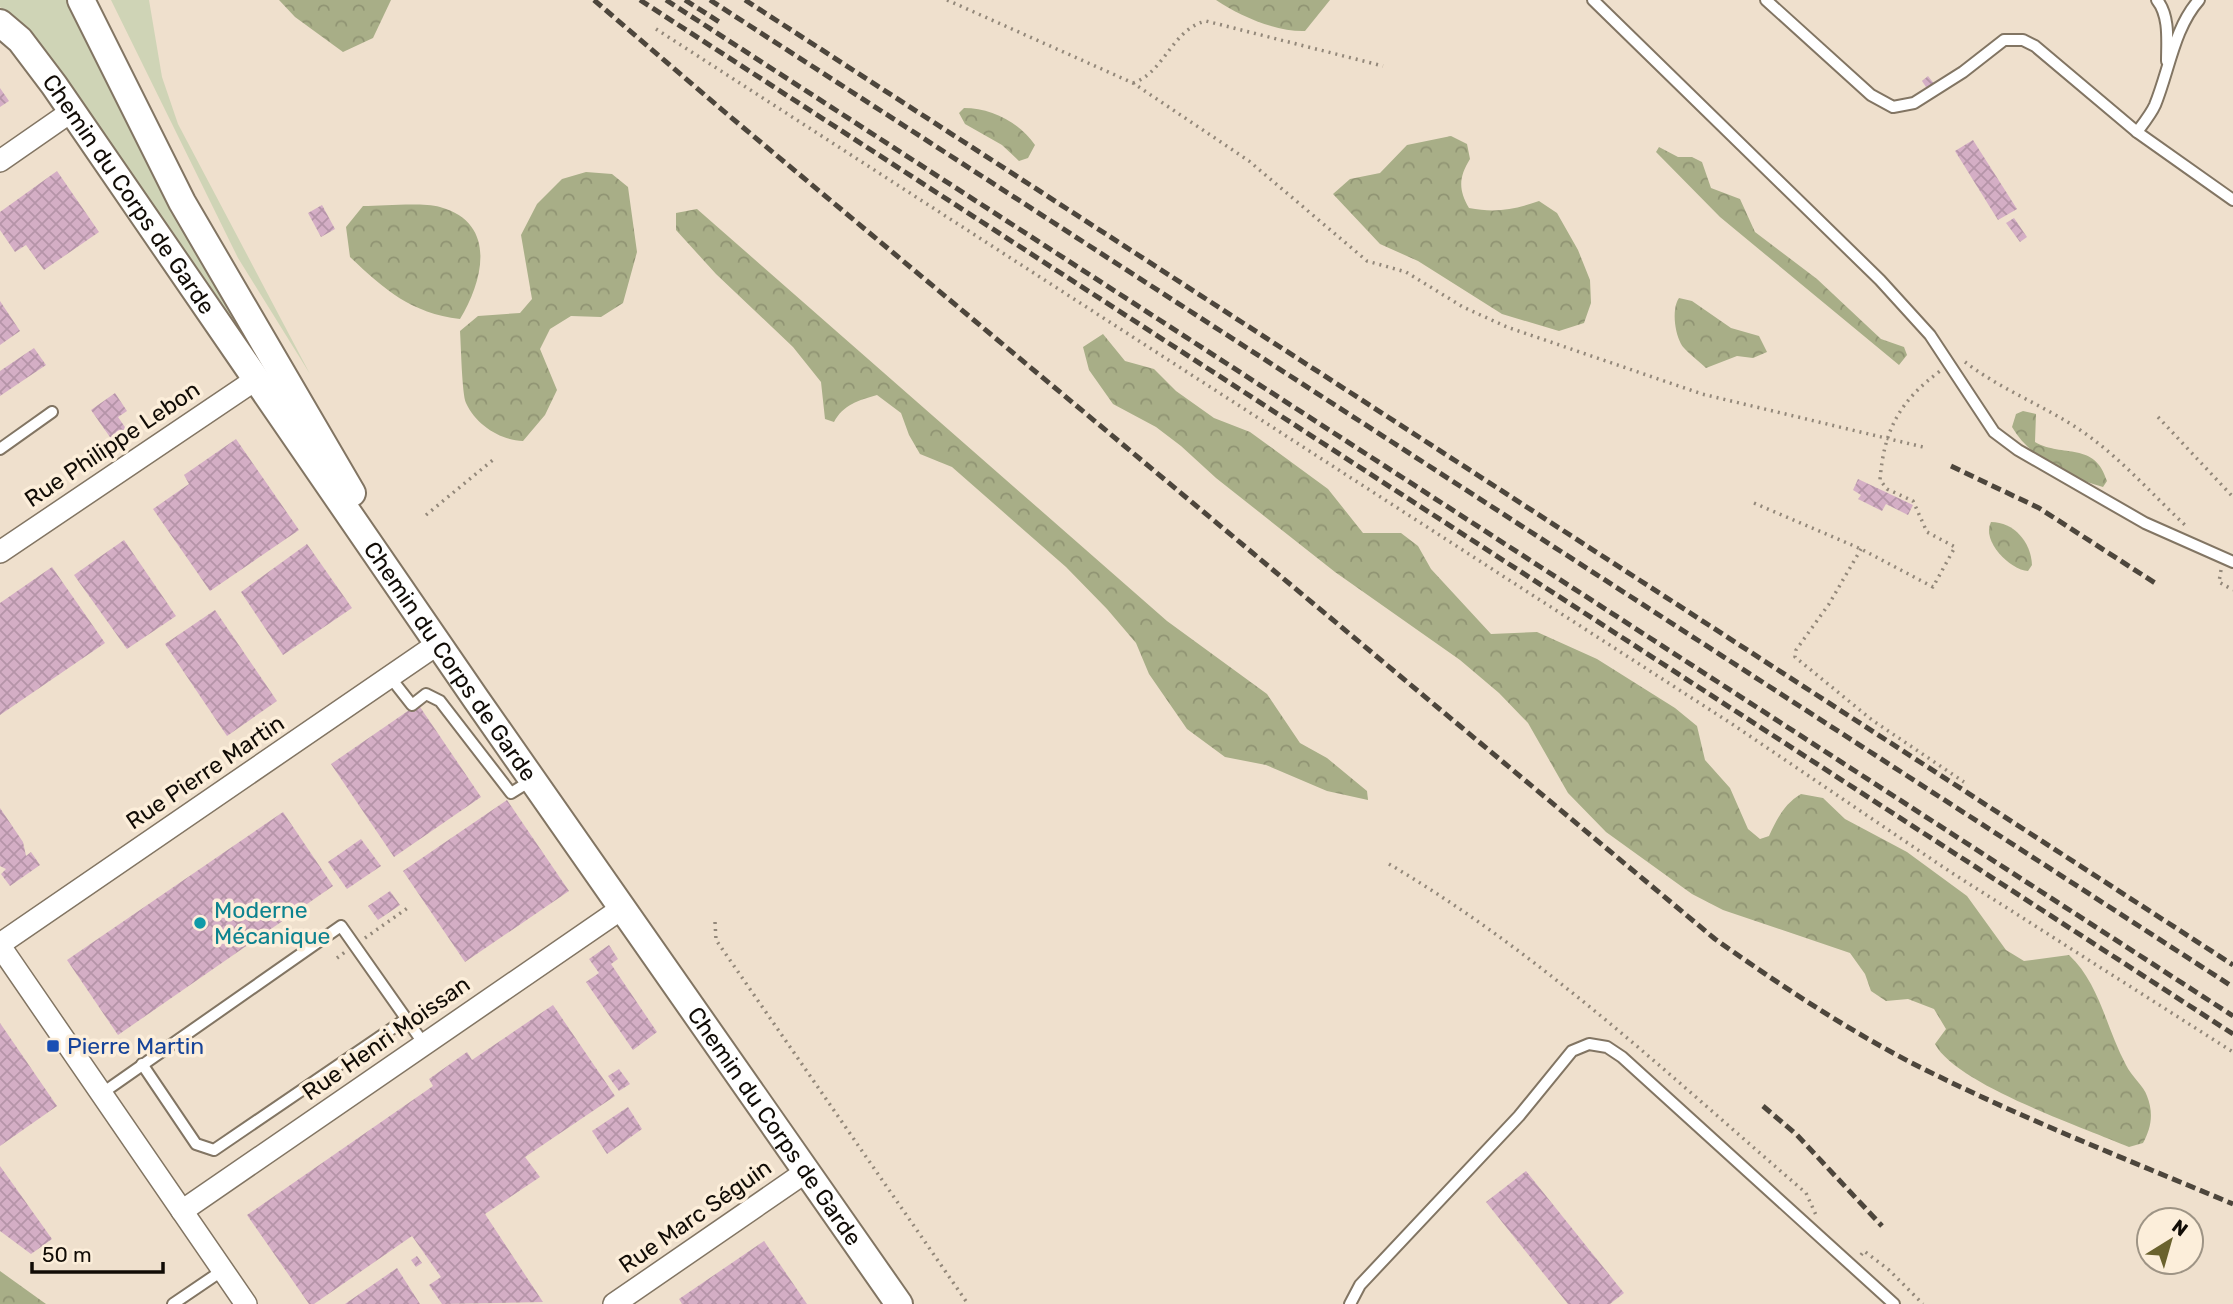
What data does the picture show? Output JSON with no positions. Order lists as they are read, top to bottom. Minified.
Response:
{"streets":{"street":["Chemin du Corps de Garde","Rue Philippe Lebon","Rue Pierre Martin","Rue Henri Moissan","Rue Marc Séguin"]},"crossings":[["Chemin du Corps de Garde","Rue Philippe Lebon"],["Chemin du Corps de Garde","Rue Pierre Martin"],["Chemin du Corps de Garde","Rue Henri Moissan"],["Chemin du Corps de Garde","Rue Marc Séguin"]],"places":{"other":["Moderne Mécanique"],"transit":["Pierre Martin"]},"scale_bar":"50 m","north":"top right"}
